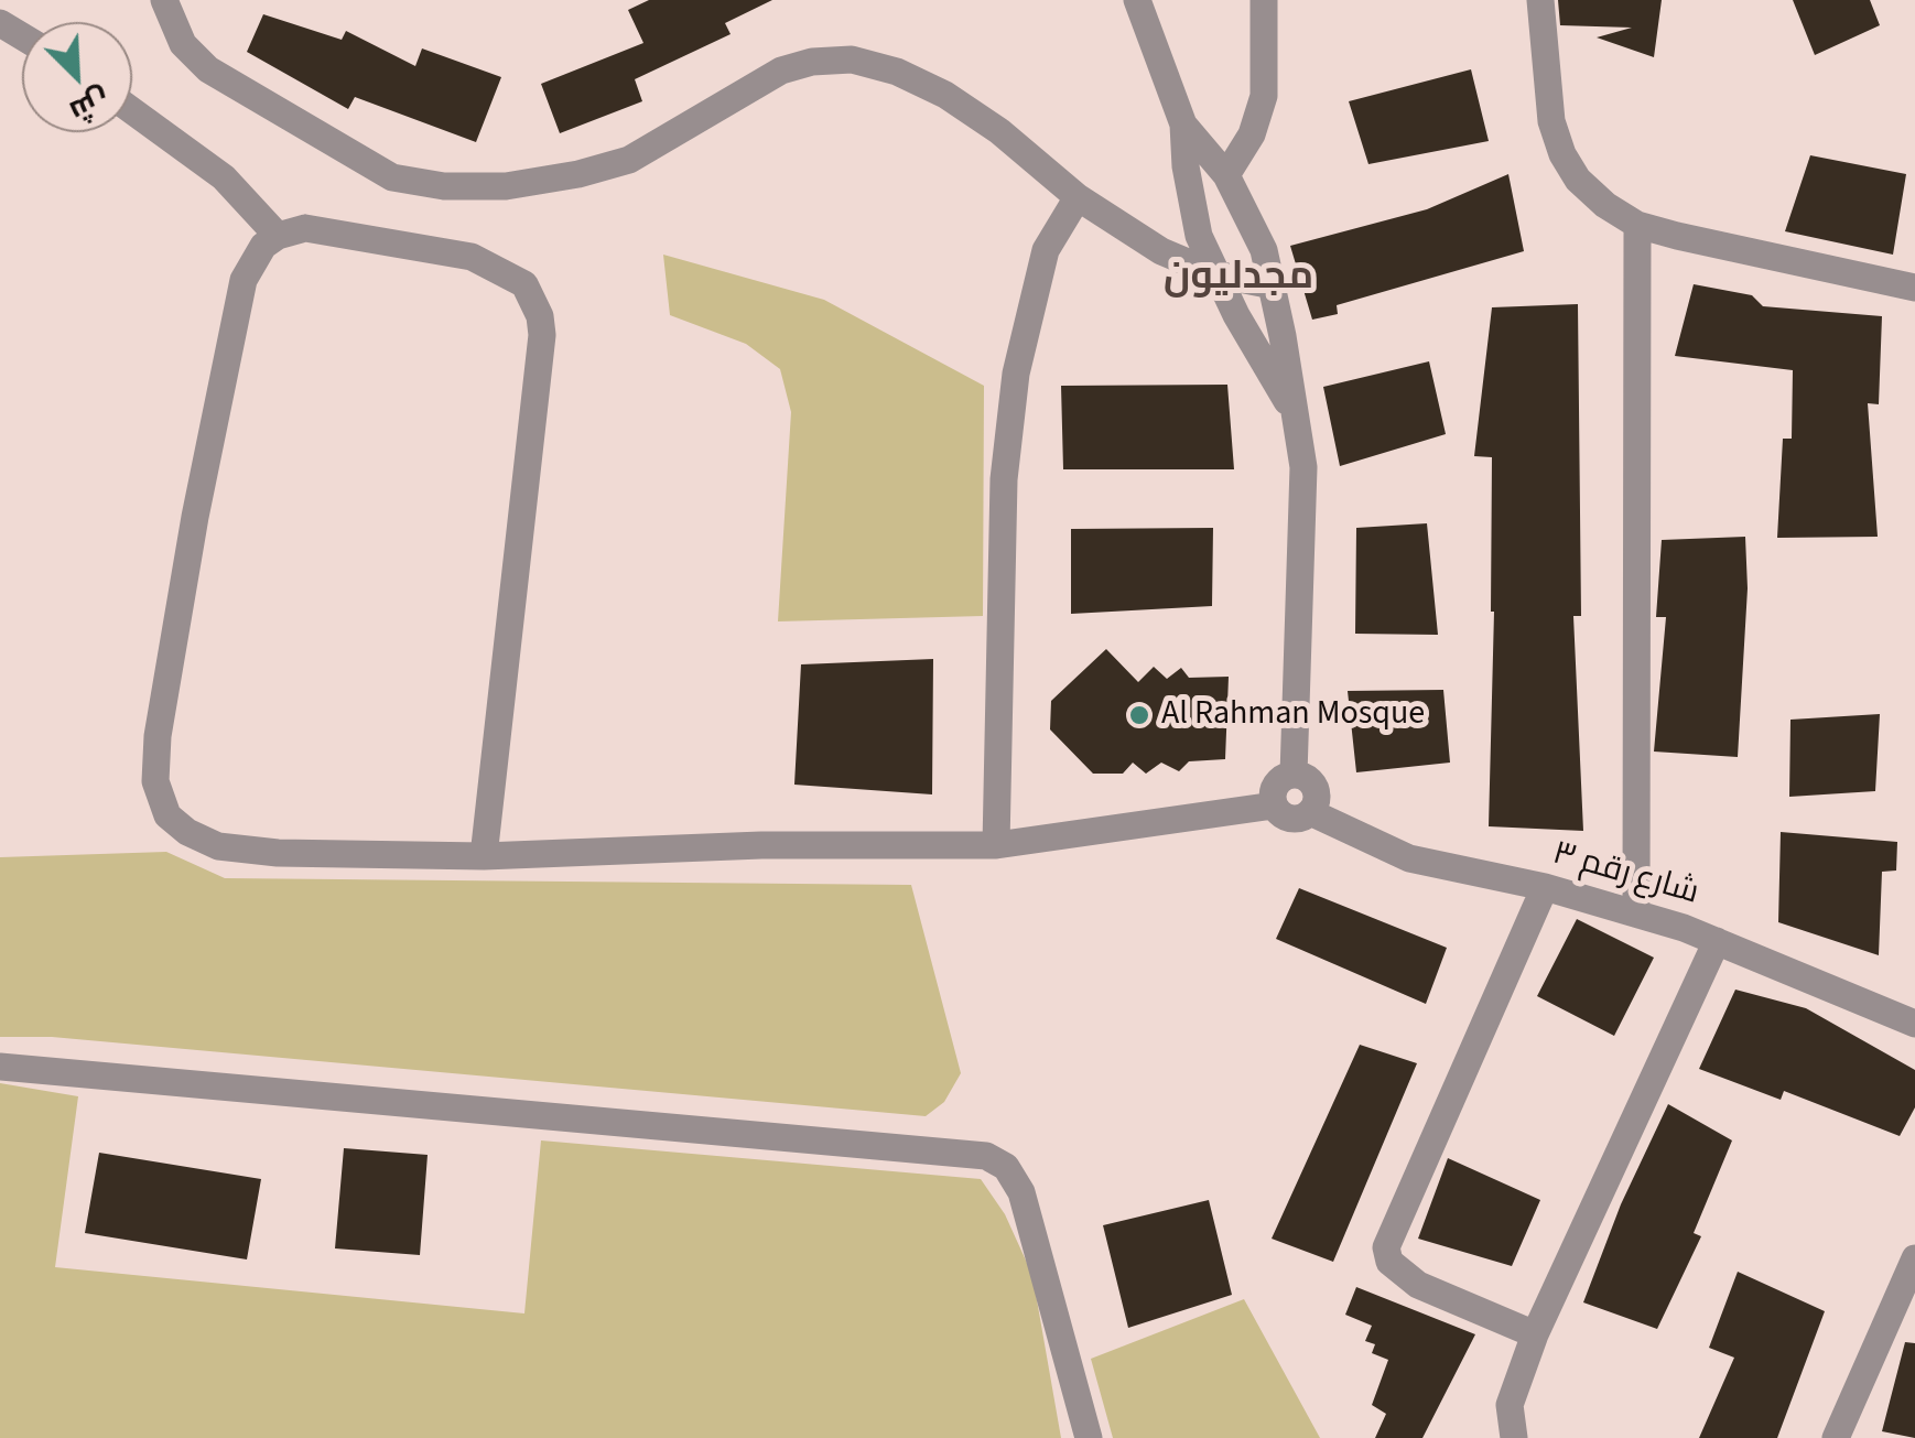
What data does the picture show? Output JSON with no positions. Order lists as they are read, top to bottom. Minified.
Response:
{"streets":{"street":["شارع رقم ٣"]},"districts":["مجدليون"],"places":["Al Rahman Mosque"],"north":"bottom right"}
